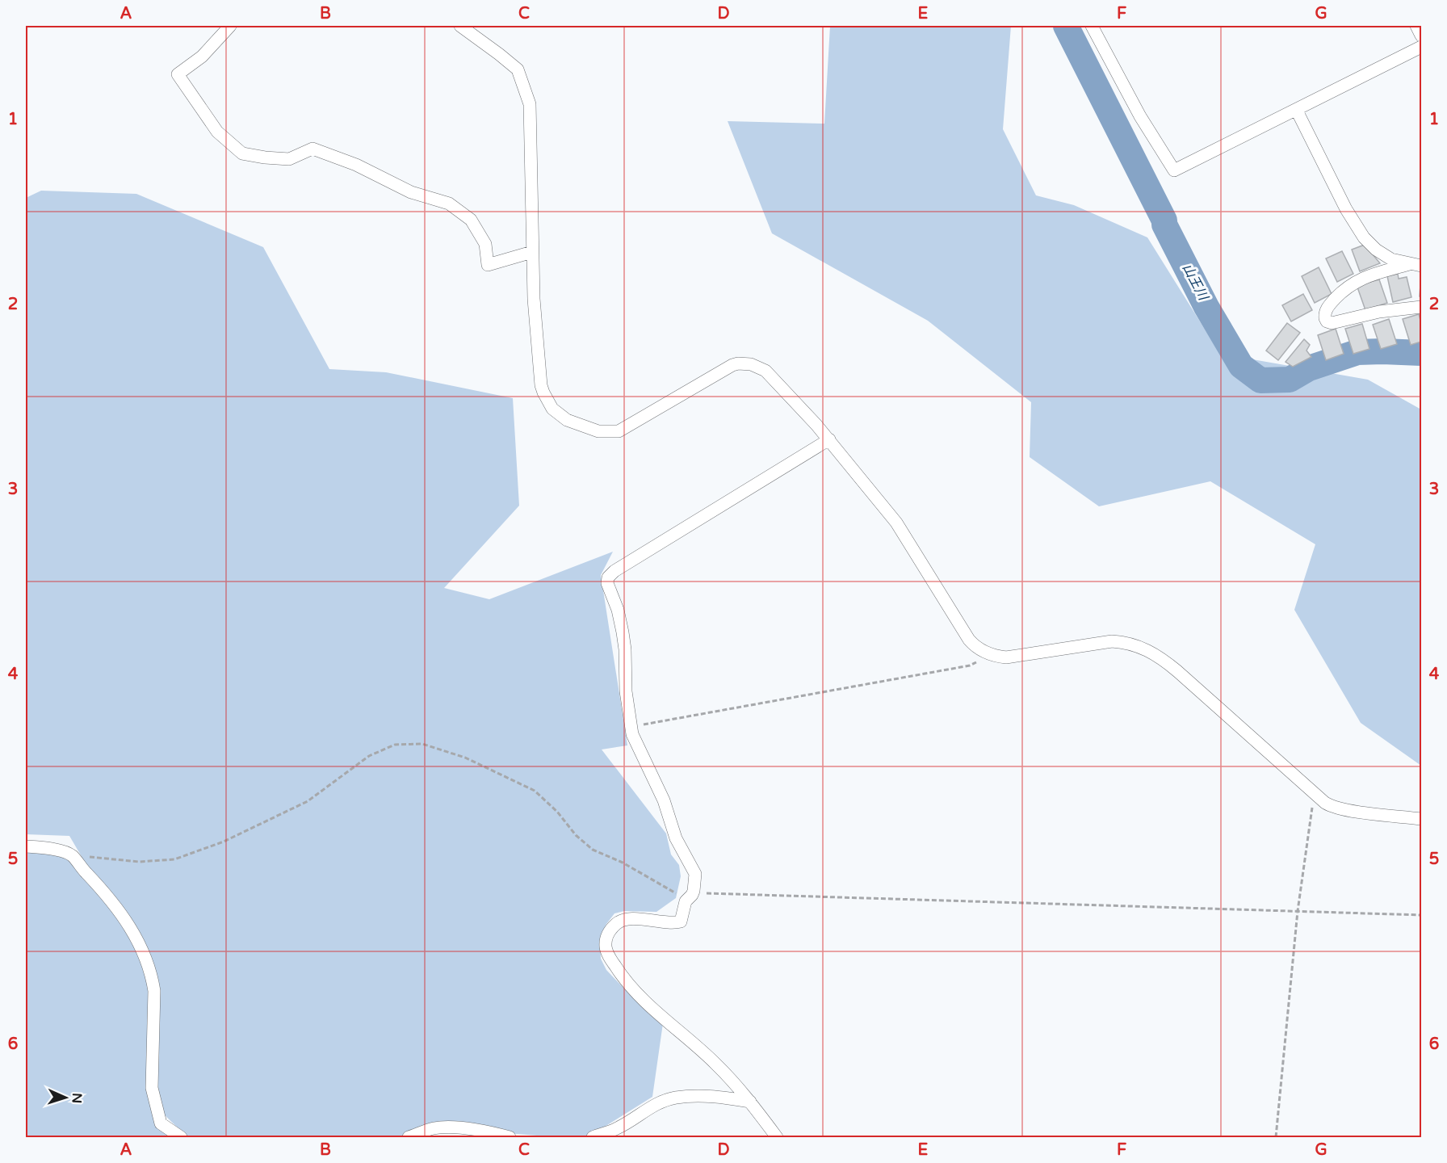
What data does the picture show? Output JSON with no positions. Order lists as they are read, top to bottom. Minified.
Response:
{"water":["山王川"],"north":"right","grid":{"columns":["A","B","C","D","E","F","G"],"rows":["1","2","3","4","5","6"]}}
